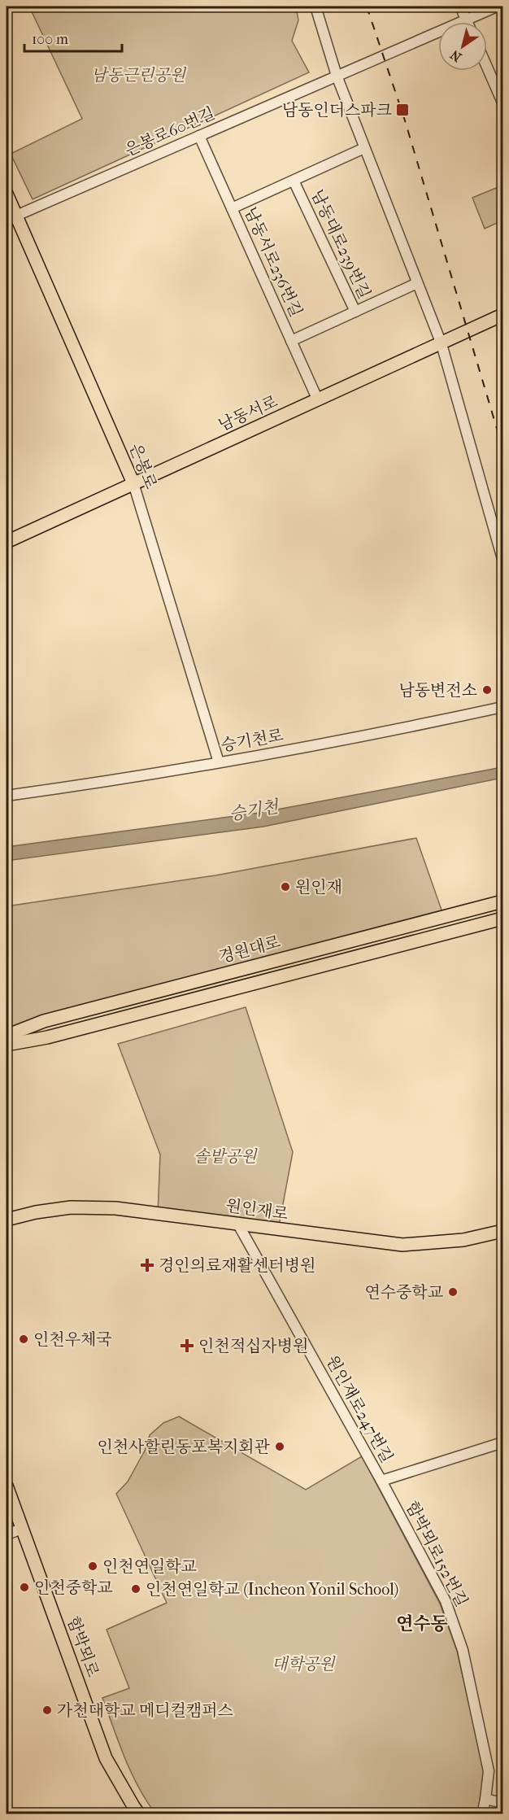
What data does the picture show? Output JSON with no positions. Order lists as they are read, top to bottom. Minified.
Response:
{"streets":{"main road":["남동서로","은봉로","경원대로","원인재로","함박뫼로"],"street":["은봉로60번길","남동대로239번길","남동서로236번길","승기천로","원인재로247번길","함박뫼로152번길"]},"crossings":[["은봉로60번길","남동서로236번길"],["은봉로60번길","은봉로"],["남동서로236번길","남동서로"],["남동서로","은봉로"],["은봉로","승기천로"],["원인재로","원인재로247번길"],["원인재로247번길","함박뫼로152번길"]],"districts":["연수동"],"water":["승기천"],"parks":["남동근린공원","솔밭공원","대학공원"],"places":{"transit":["남동인더스파크"],"other":["남동변전소","원인재","연수중학교","인천우체국","인천사할린동포복지회관","인천연일학교","인천중학교","인천연일학교 (Incheon Yonil School)","가천대학교 메디컬캠퍼스"],"health":["경인의료재활센터병원","인천적십자병원"]},"scale_bar":"100 m","north":"bottom left"}
